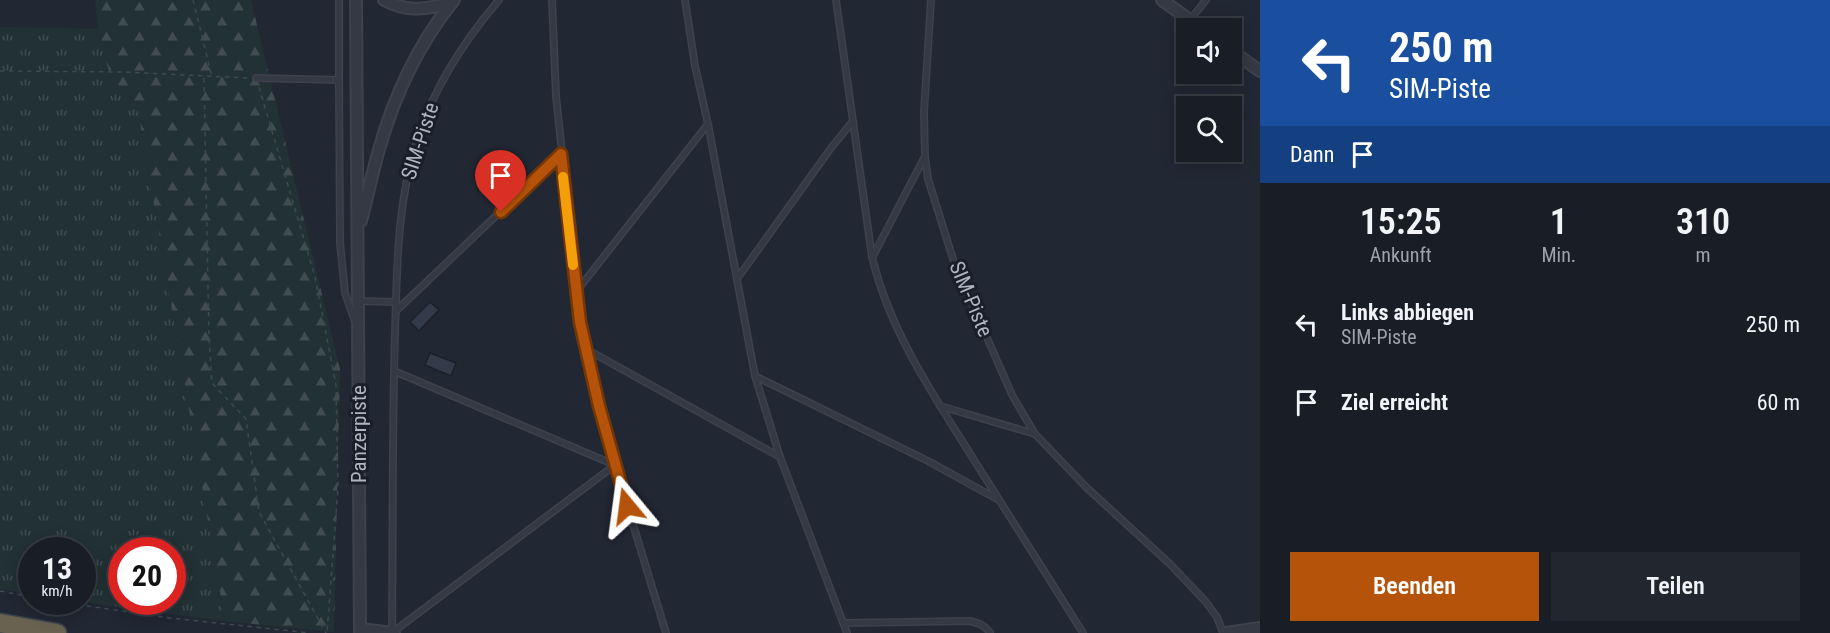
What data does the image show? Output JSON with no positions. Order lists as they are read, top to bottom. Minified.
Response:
{"streets":{"street":["SIM-Piste","Panzerpiste"]},"page":{"turn":["250 m","SIM-Piste"],"then":"Dann","eta":["15:25","Ankunft","1","Min.","310","m"],"list":[{"name":"Links abbiegen","note":"SIM-Piste","value":"250 m"},{"name":"Ziel erreicht","value":"60 m"}],"speed":"13 km/h","limit":"20","buttons":["Beenden","Teilen"]}}
